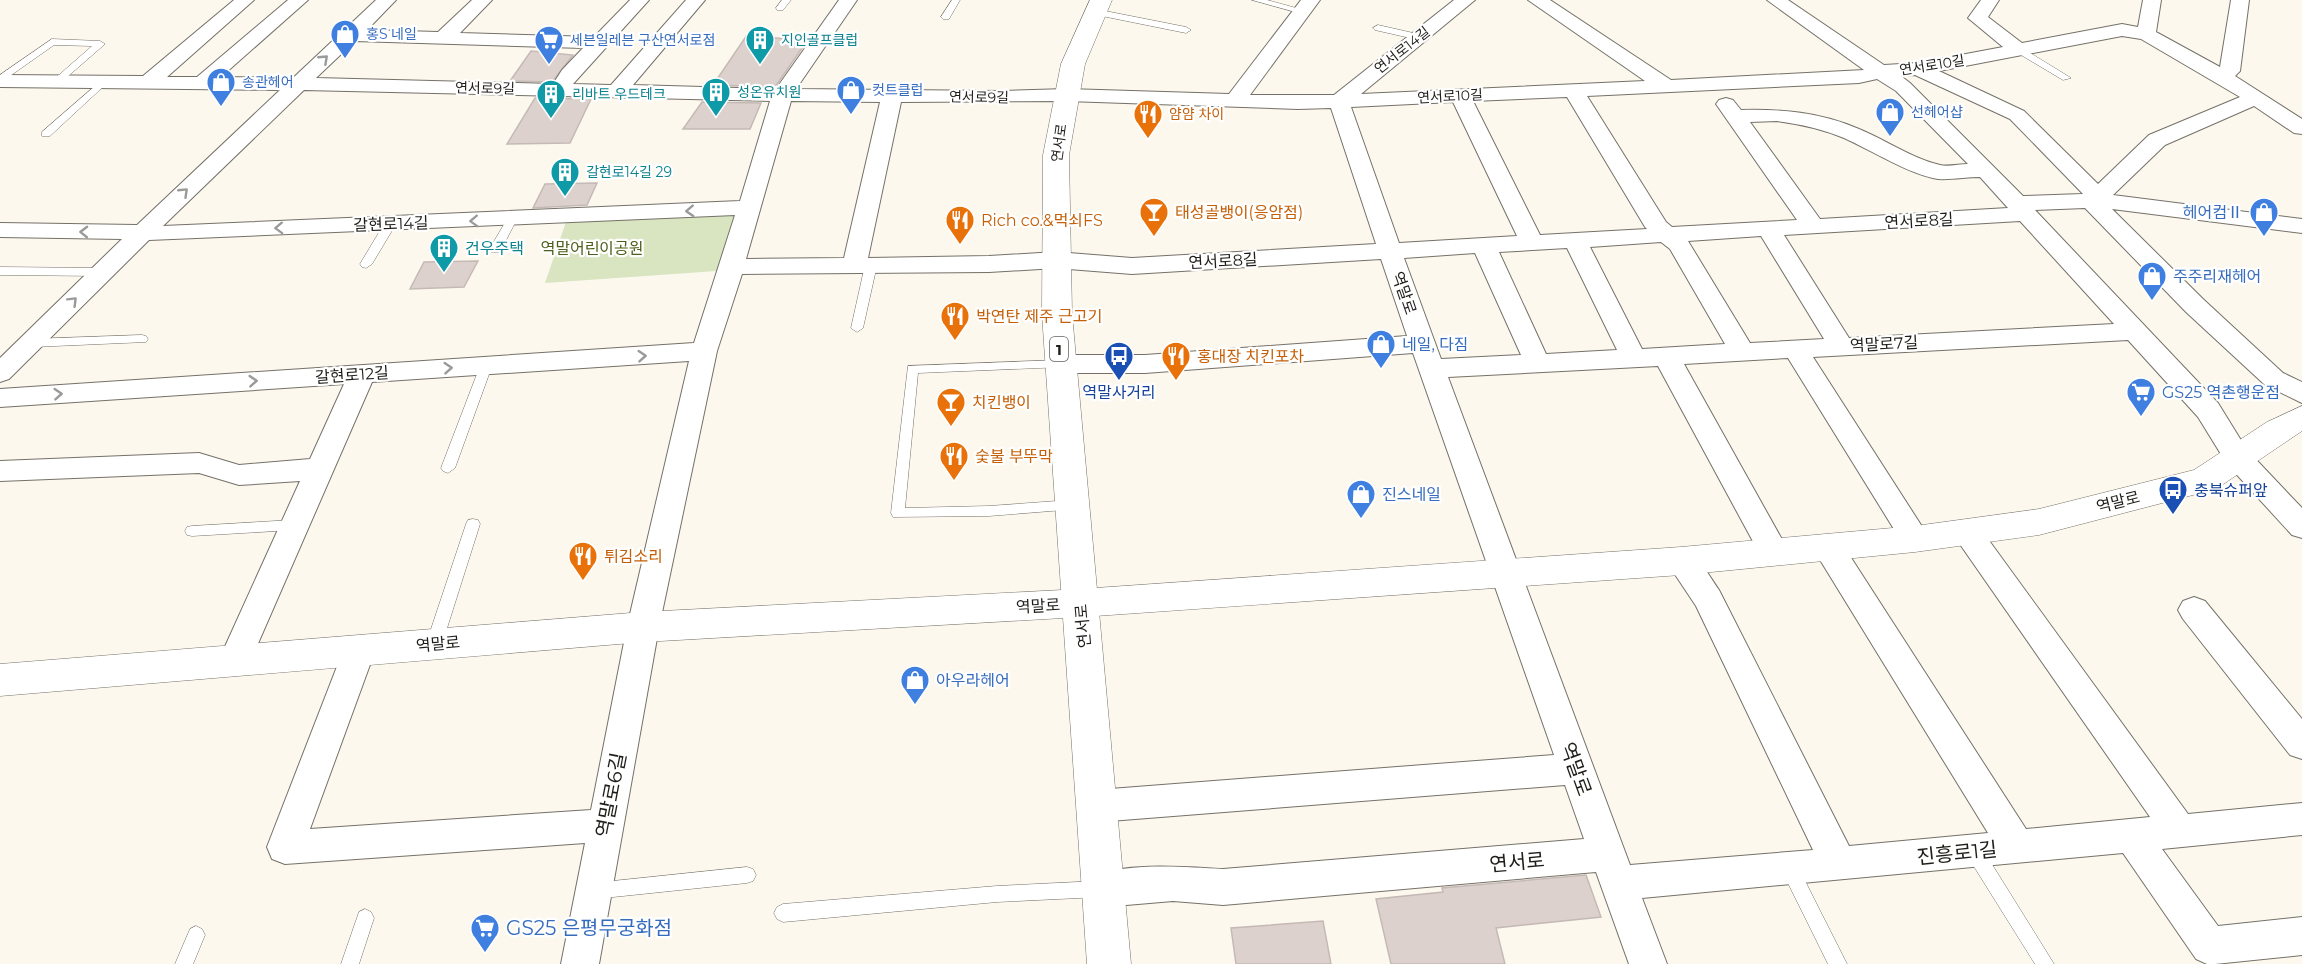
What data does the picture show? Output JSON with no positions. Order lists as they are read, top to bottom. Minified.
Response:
{"streets":{"street":["연서로14길","연서로10길","연서로9길","연서로","연서로8길","갈현로14길","역말로","역말로7길","1","갈현로12길","역말로6길","진흥로1길"]},"crossings":[["연서로14길","연서로10길"],["연서로10길","연서로9길"],["연서로10길","연서로"],["연서로9길","연서로"],["연서로","연서로8길"],["연서로","역말로"],["연서로","진흥로1길"],["연서로8길","역말로"],["역말로","역말로6길"],["역말로","진흥로1길"]],"parks":["역말어린이공원"],"places":{"shop":["홍S 네일","송관헤어","컷트클럽","선헤어샵","헤어컴Ⅱ","주주리재헤어","네일, 다짐","진스네일","아우라헤어"],"supermarket":["세븐일레븐 구산연서로점","GS25 역촌행운점","GS25 은평무궁화점"],"building":["지인골프클럽","성온유치원","리바트 우드테크","갈현로14길 29","건우주택"],"restaurant":["얌얌 차이","Rich co.&먹쇠FS","박연탄 제주 근고기","홍대장 치킨포차","숯불 부뚜막","튀김소리"],"bar":["태성골뱅이(응암점)","치킨뱅이"],"bus stop":["역말사거리","충북슈퍼앞"]}}
